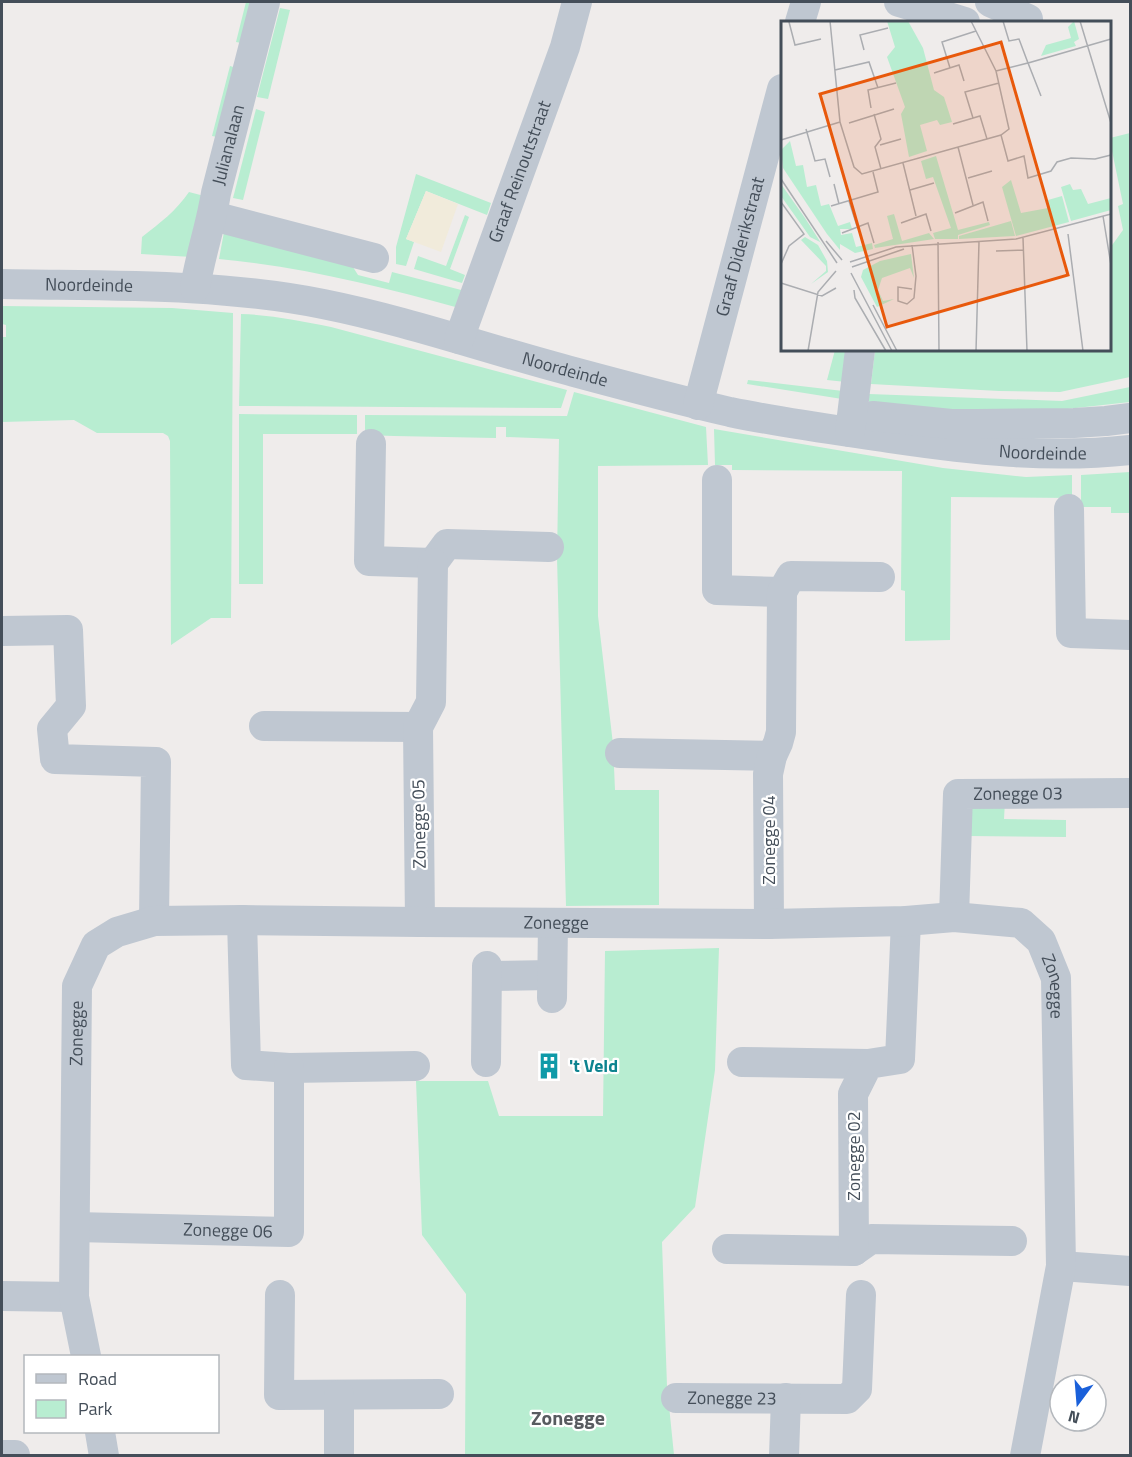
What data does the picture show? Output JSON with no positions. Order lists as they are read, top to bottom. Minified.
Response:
{"streets":{"street":["Julianalaan","Graaf Reinoutstraat","Graaf Diderikstraat","Noordeinde","Zonegge 03","Zonegge 05","Zonegge 04","Zonegge","Zonegge 02","Zonegge 06","Zonegge 23"]},"crossings":[["Julianalaan","Noordeinde"],["Graaf Reinoutstraat","Noordeinde"],["Graaf Diderikstraat","Noordeinde"],["Zonegge 03","Zonegge"],["Zonegge 05","Zonegge"],["Zonegge 04","Zonegge"],["Zonegge","Zonegge 06"]],"districts":["Zonegge"],"places":{"building":["'t Veld"]},"legend":["Road","Park"],"north":"bottom"}
